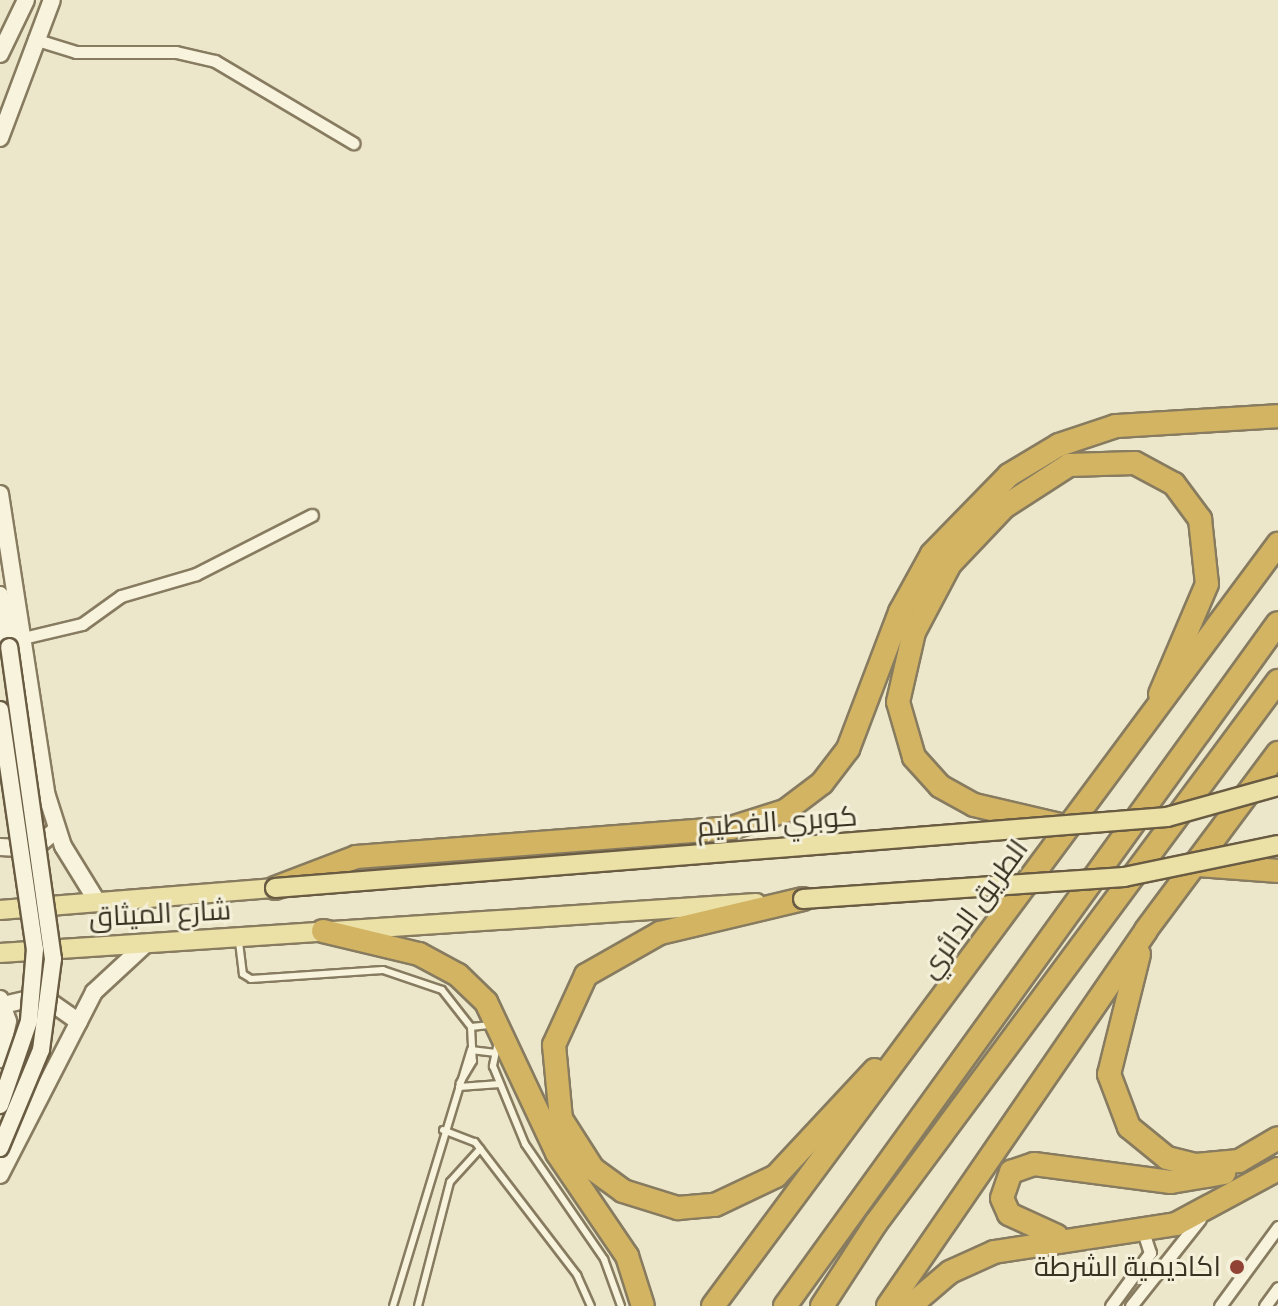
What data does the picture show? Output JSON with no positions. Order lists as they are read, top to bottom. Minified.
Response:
{"streets":{"highway":["الطريق الدائري"],"main road":["كوبري الفطيم","شارع الميثاق"]},"crossings":[["كوبري الفطيم","شارع الميثاق"]],"places":["اكاديمية الشرطة"]}
